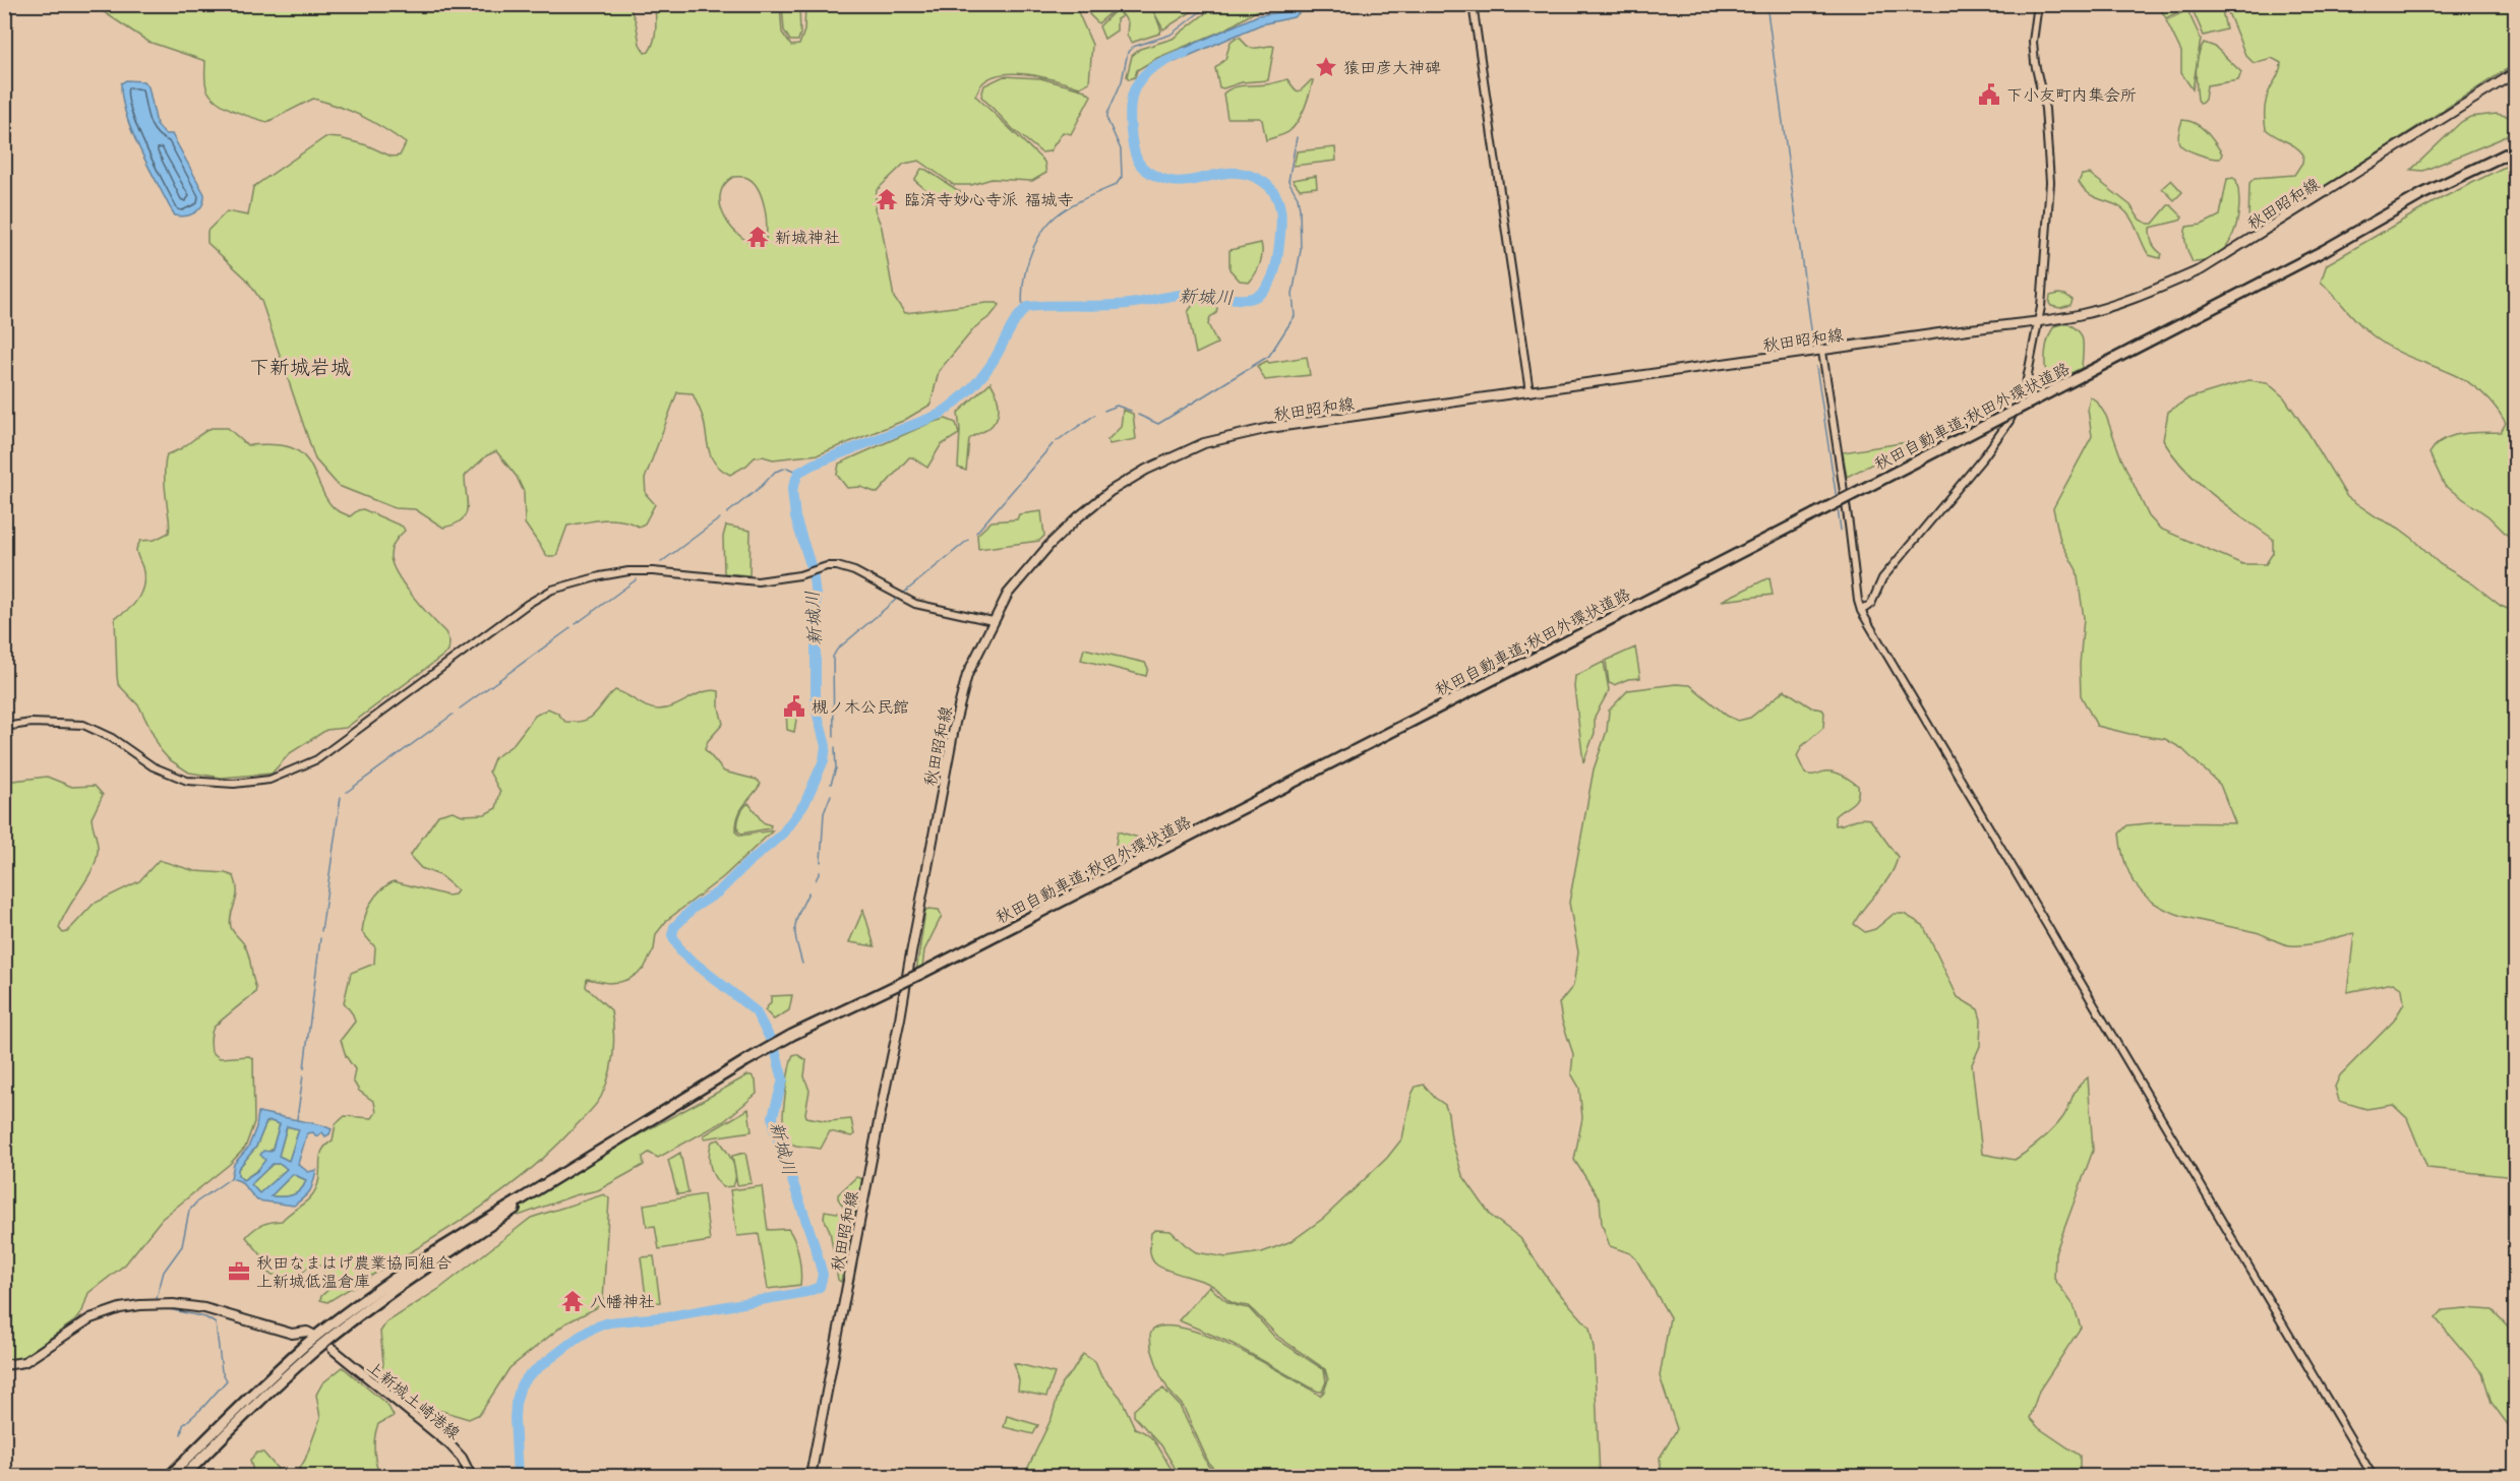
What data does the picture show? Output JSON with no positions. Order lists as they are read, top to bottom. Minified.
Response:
{"streets":{"highway":["秋田自動車道;秋田外環状道路"],"main road":["秋田昭和線","上新城土崎港線"]},"districts":["下新城岩城"],"water":["新城川"],"places":{"place":["猿田彦大神碑"],"public building":["下小友町内集会所","槻ノ木公民館"],"temple":["臨済寺妙心寺派 福城寺","新城神社","八幡神社"],"office":["秋田なまはげ農業協同組合 上新城低温倉庫"]}}
